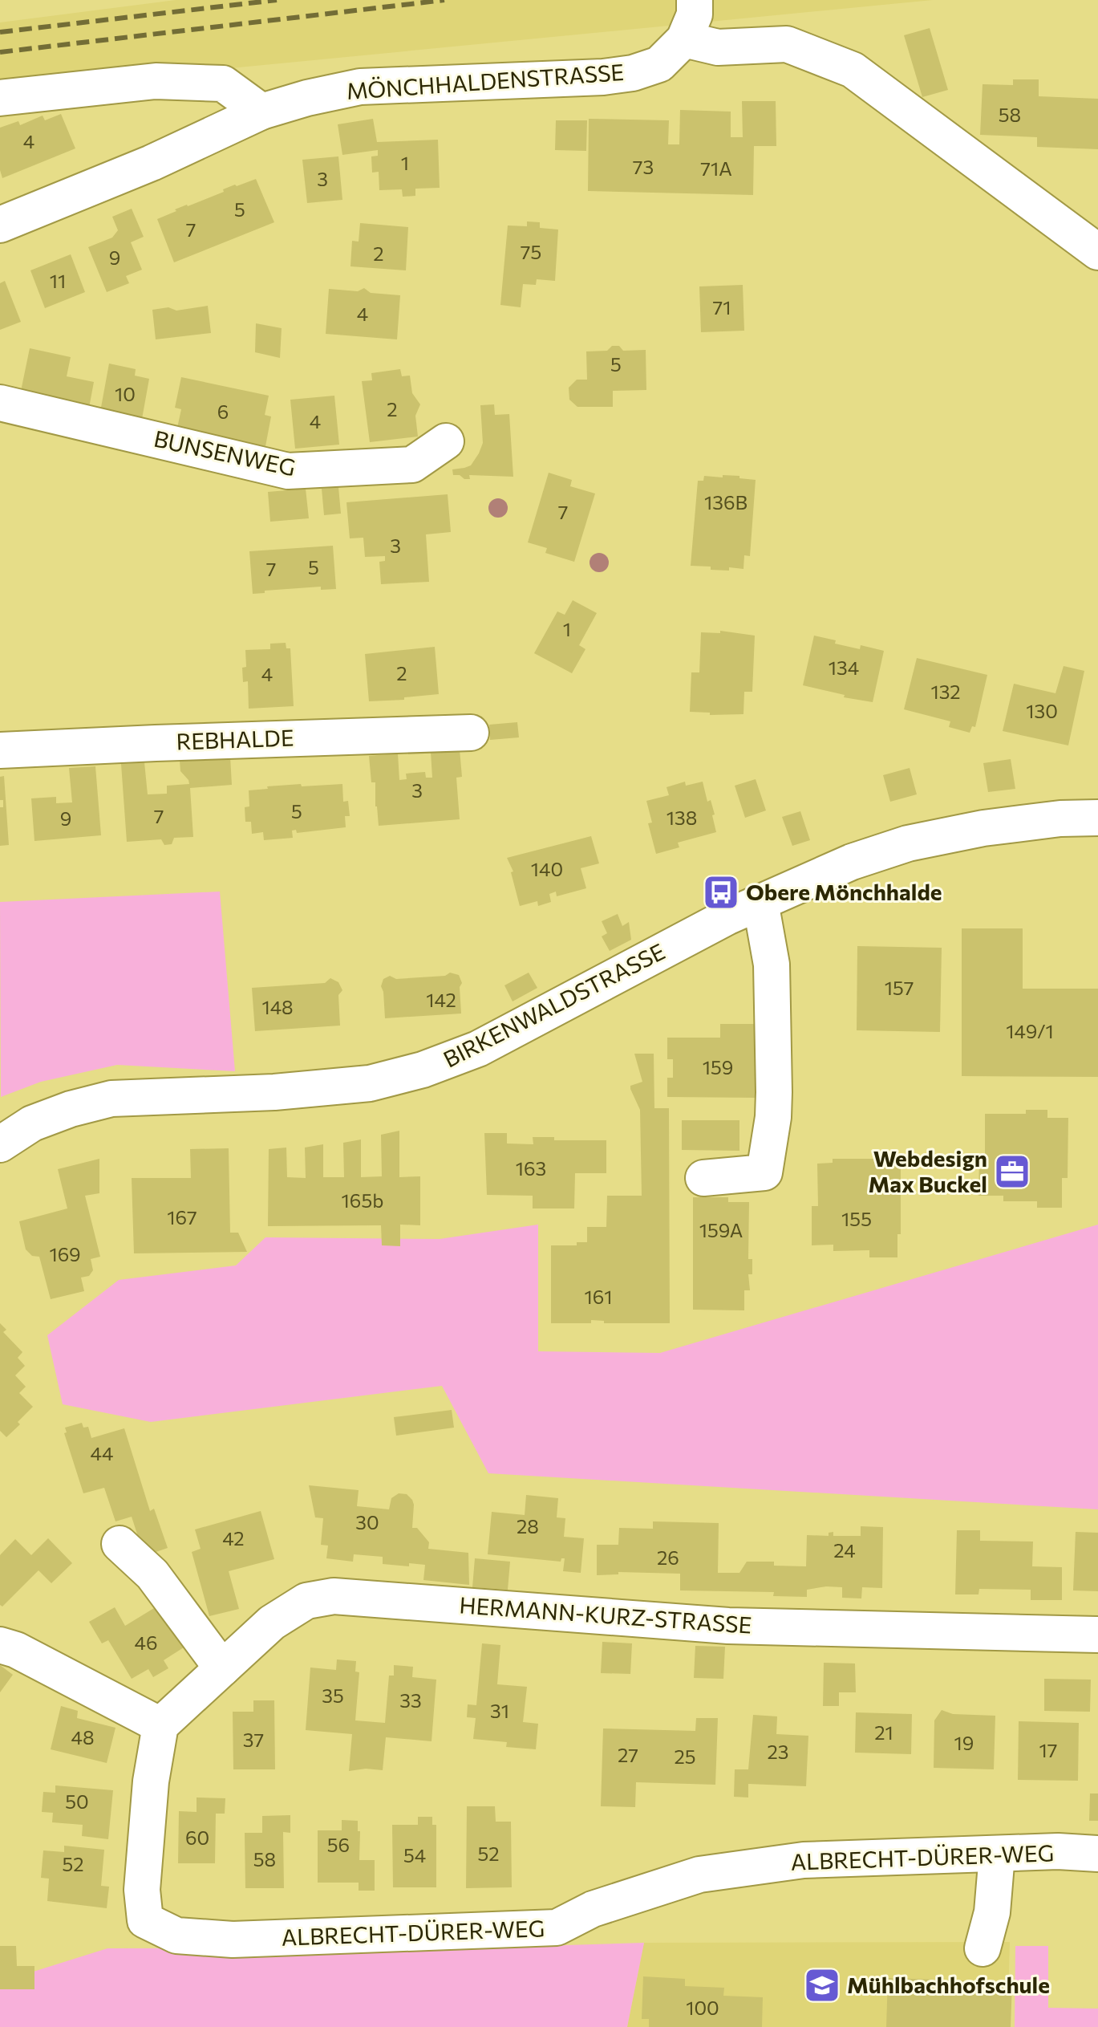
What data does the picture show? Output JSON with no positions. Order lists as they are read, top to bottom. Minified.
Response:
{"streets":{"street":["MÖNCHHALDENSTRASSE","BUNSENWEG","REBHALDE","BIRKENWALDSTRASSE","HERMANN-KURZ-STRASSE","ALBRECHT-DÜRER-WEG"]},"crossings":[["HERMANN-KURZ-STRASSE","ALBRECHT-DÜRER-WEG"]],"places":{"bus stop":["Obere Mönchhalde"],"office":["Webdesign Max Buckel"],"school or university":["Mühlbachhofschule"]},"house_numbers":["58","4","1","73","71A","3","5","7","75","2","9","11","71","4","5","10","2","6","4","136B","7","3","5","7","1","134","2","4","132","130","3","5","7","138","9","140","157","142","148","149/1","159","163","165b","167","155","159A","169","161","44","30","28","42","24","26","46","35","33","31","21","48","37","19","17","23","27","25","50","60","56","52","54","58","52","100"]}
